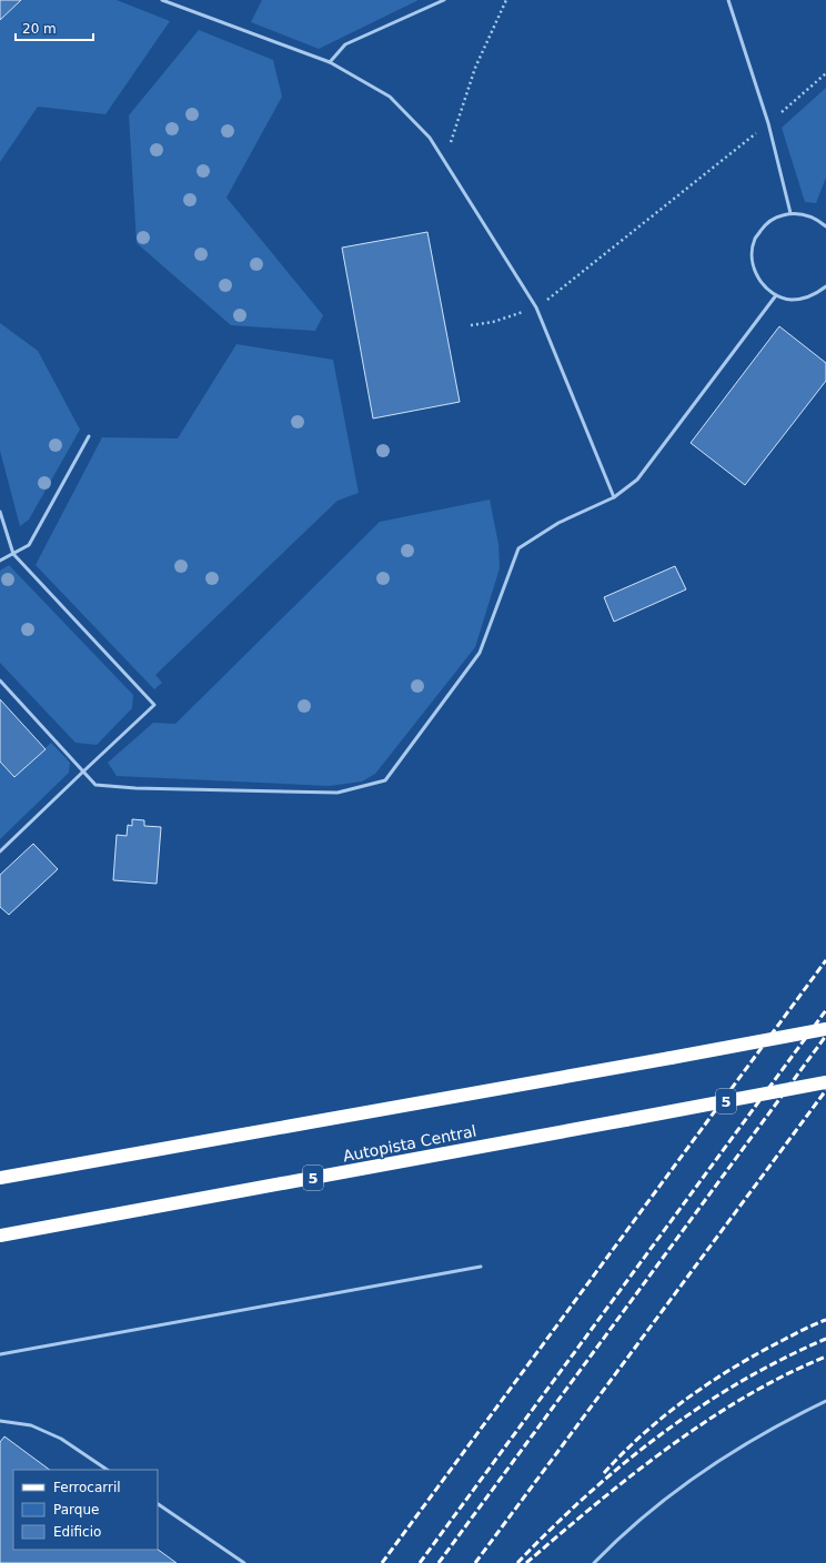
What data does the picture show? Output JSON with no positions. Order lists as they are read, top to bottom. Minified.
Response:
{"streets":{"highway":["5","Autopista Central"]},"legend":["Ferrocarril","Parque","Edificio"],"scale_bar":"20 m"}
